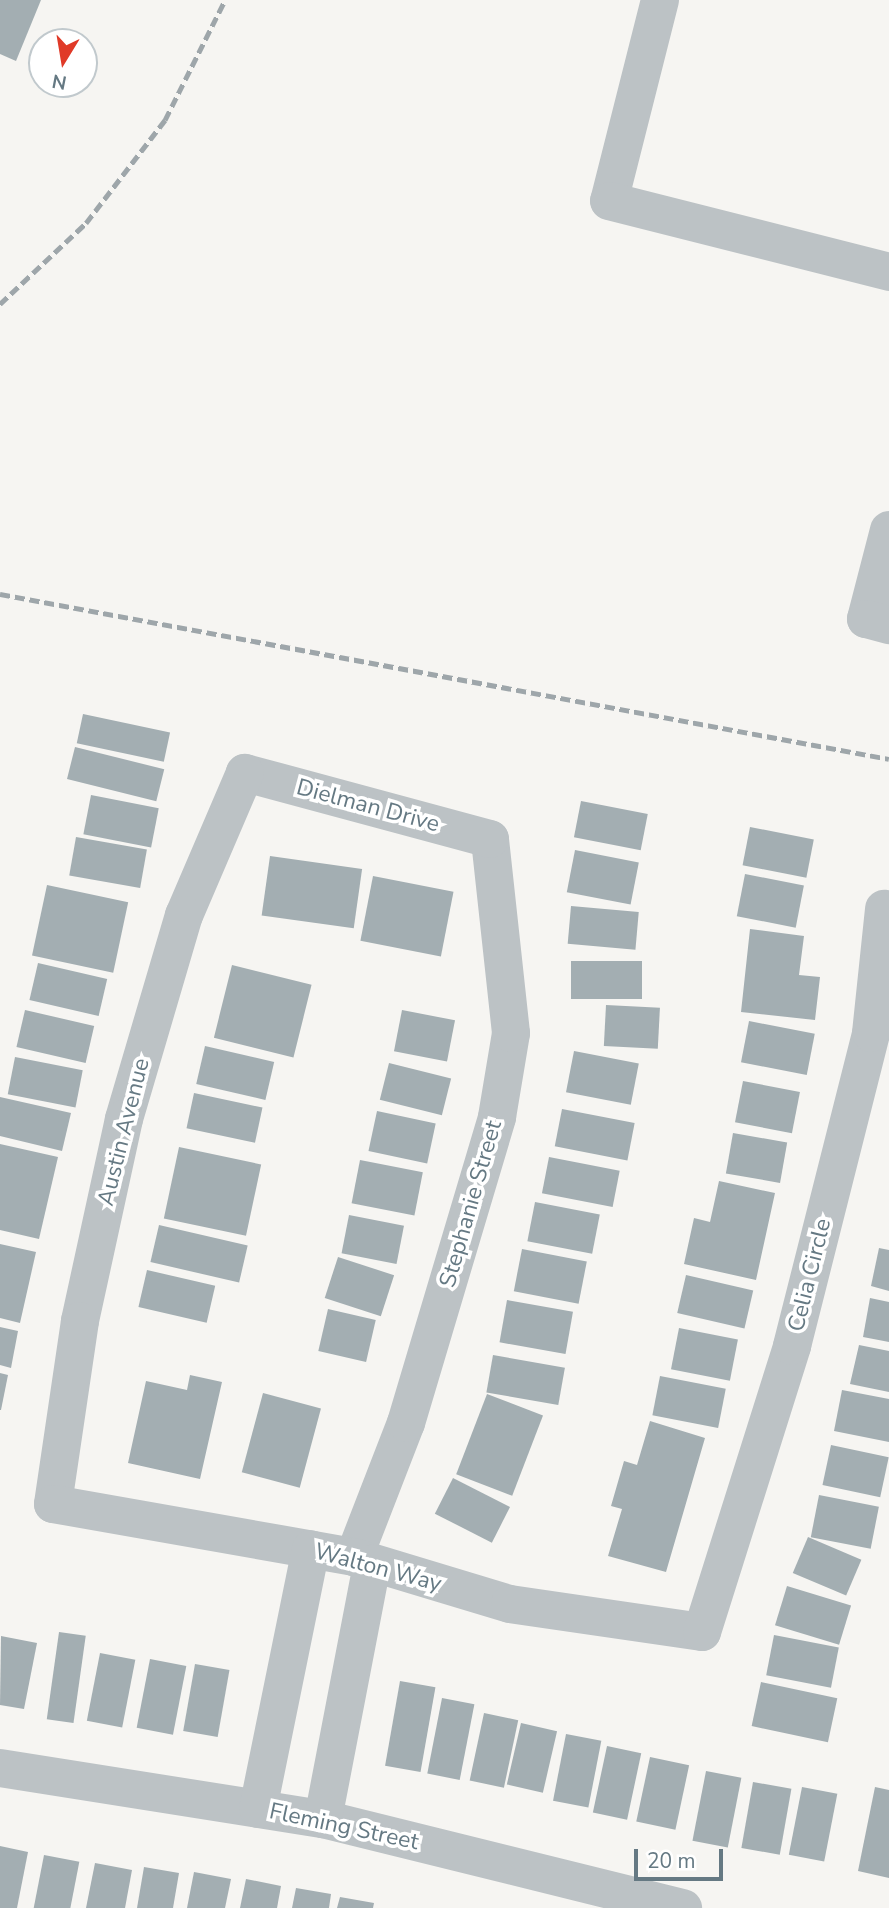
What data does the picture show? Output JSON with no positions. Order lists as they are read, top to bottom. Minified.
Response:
{"streets":{"street":["Dielman Drive","Austin Avenue","Stephanie Street","Celia Circle","Walton Way","Fleming Street"]},"crossings":[["Dielman Drive","Austin Avenue"],["Dielman Drive","Stephanie Street"],["Austin Avenue","Walton Way"],["Stephanie Street","Walton Way"],["Stephanie Street","Fleming Street"],["Celia Circle","Walton Way"]],"scale_bar":"20 m","north":"bottom"}
